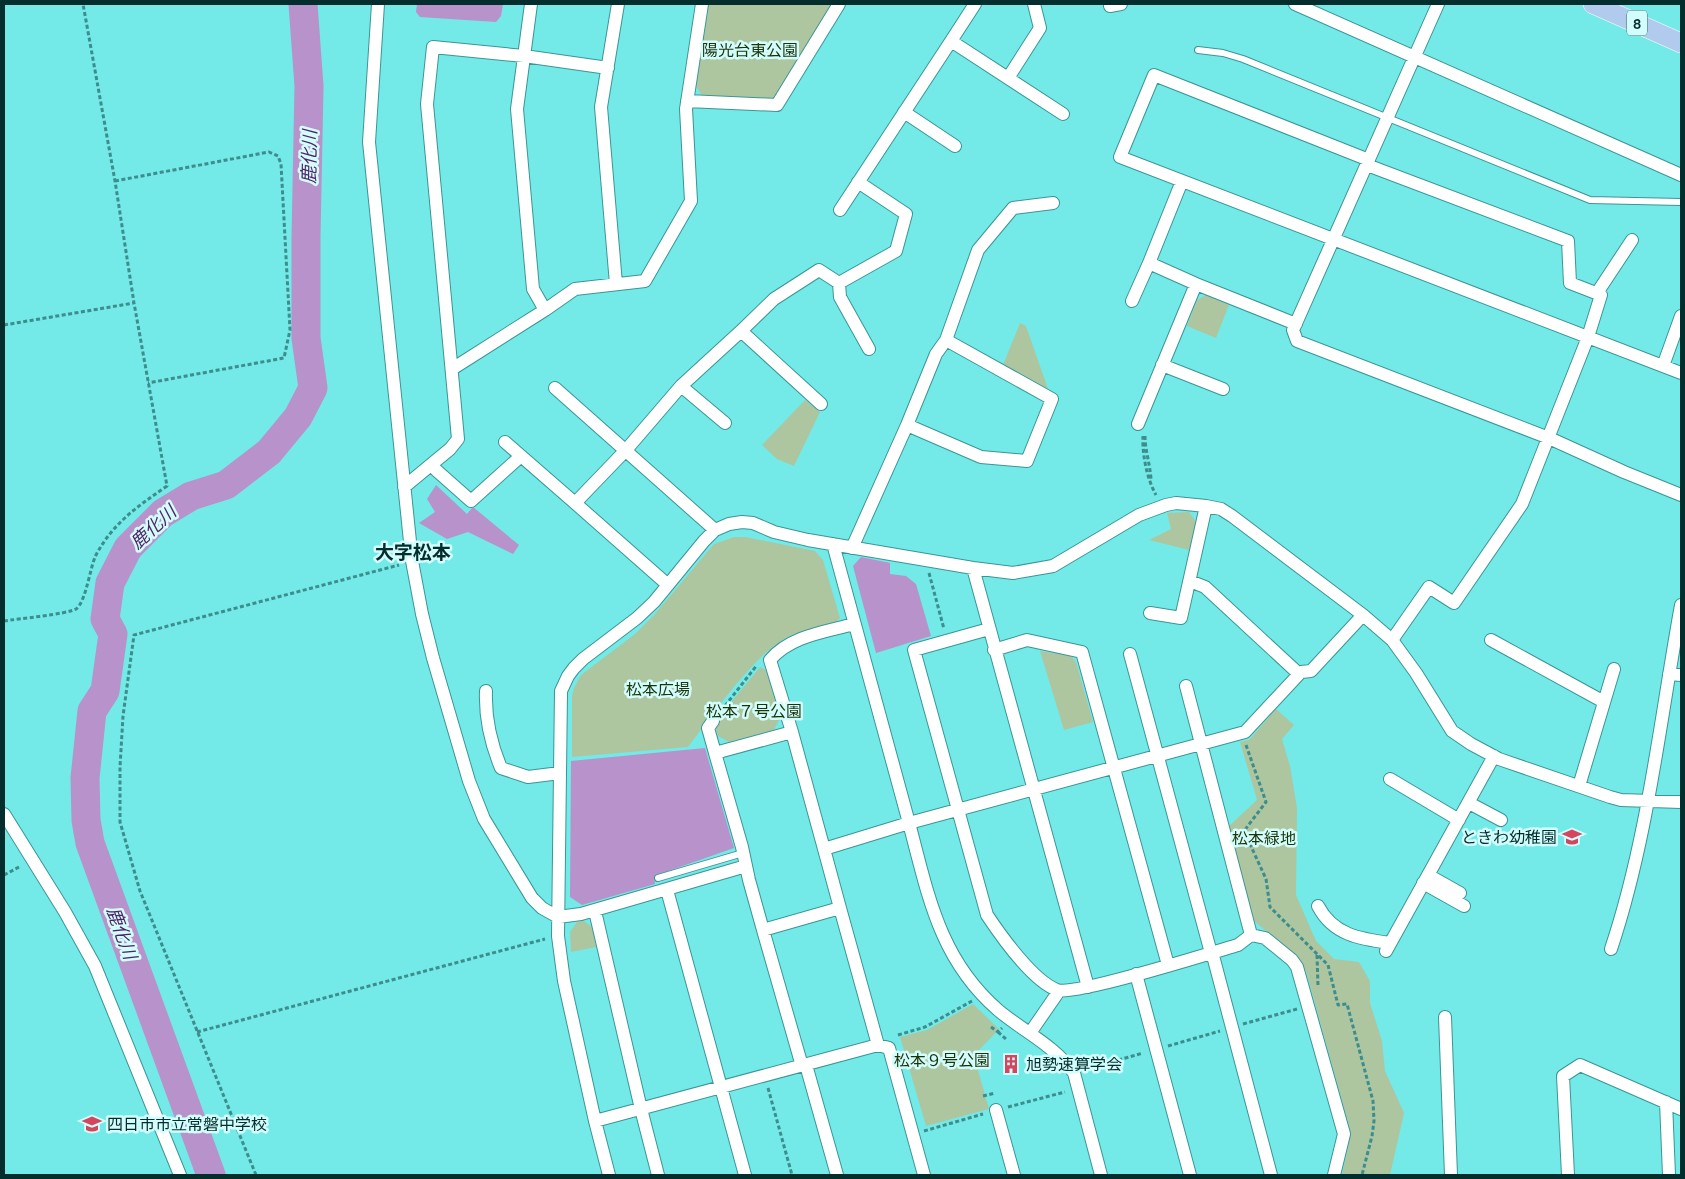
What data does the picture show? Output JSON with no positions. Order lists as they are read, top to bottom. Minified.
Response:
{"streets":{"main road":["8"]},"districts":["大字松本"],"water":["鹿化川"],"parks":["陽光台東公園","松本広場","松本７号公園","松本緑地","松本９号公園"],"places":{"school or university":["ときわ幼稚園","四日市市立常磐中学校"],"building":["旭勢速算学会"]}}
